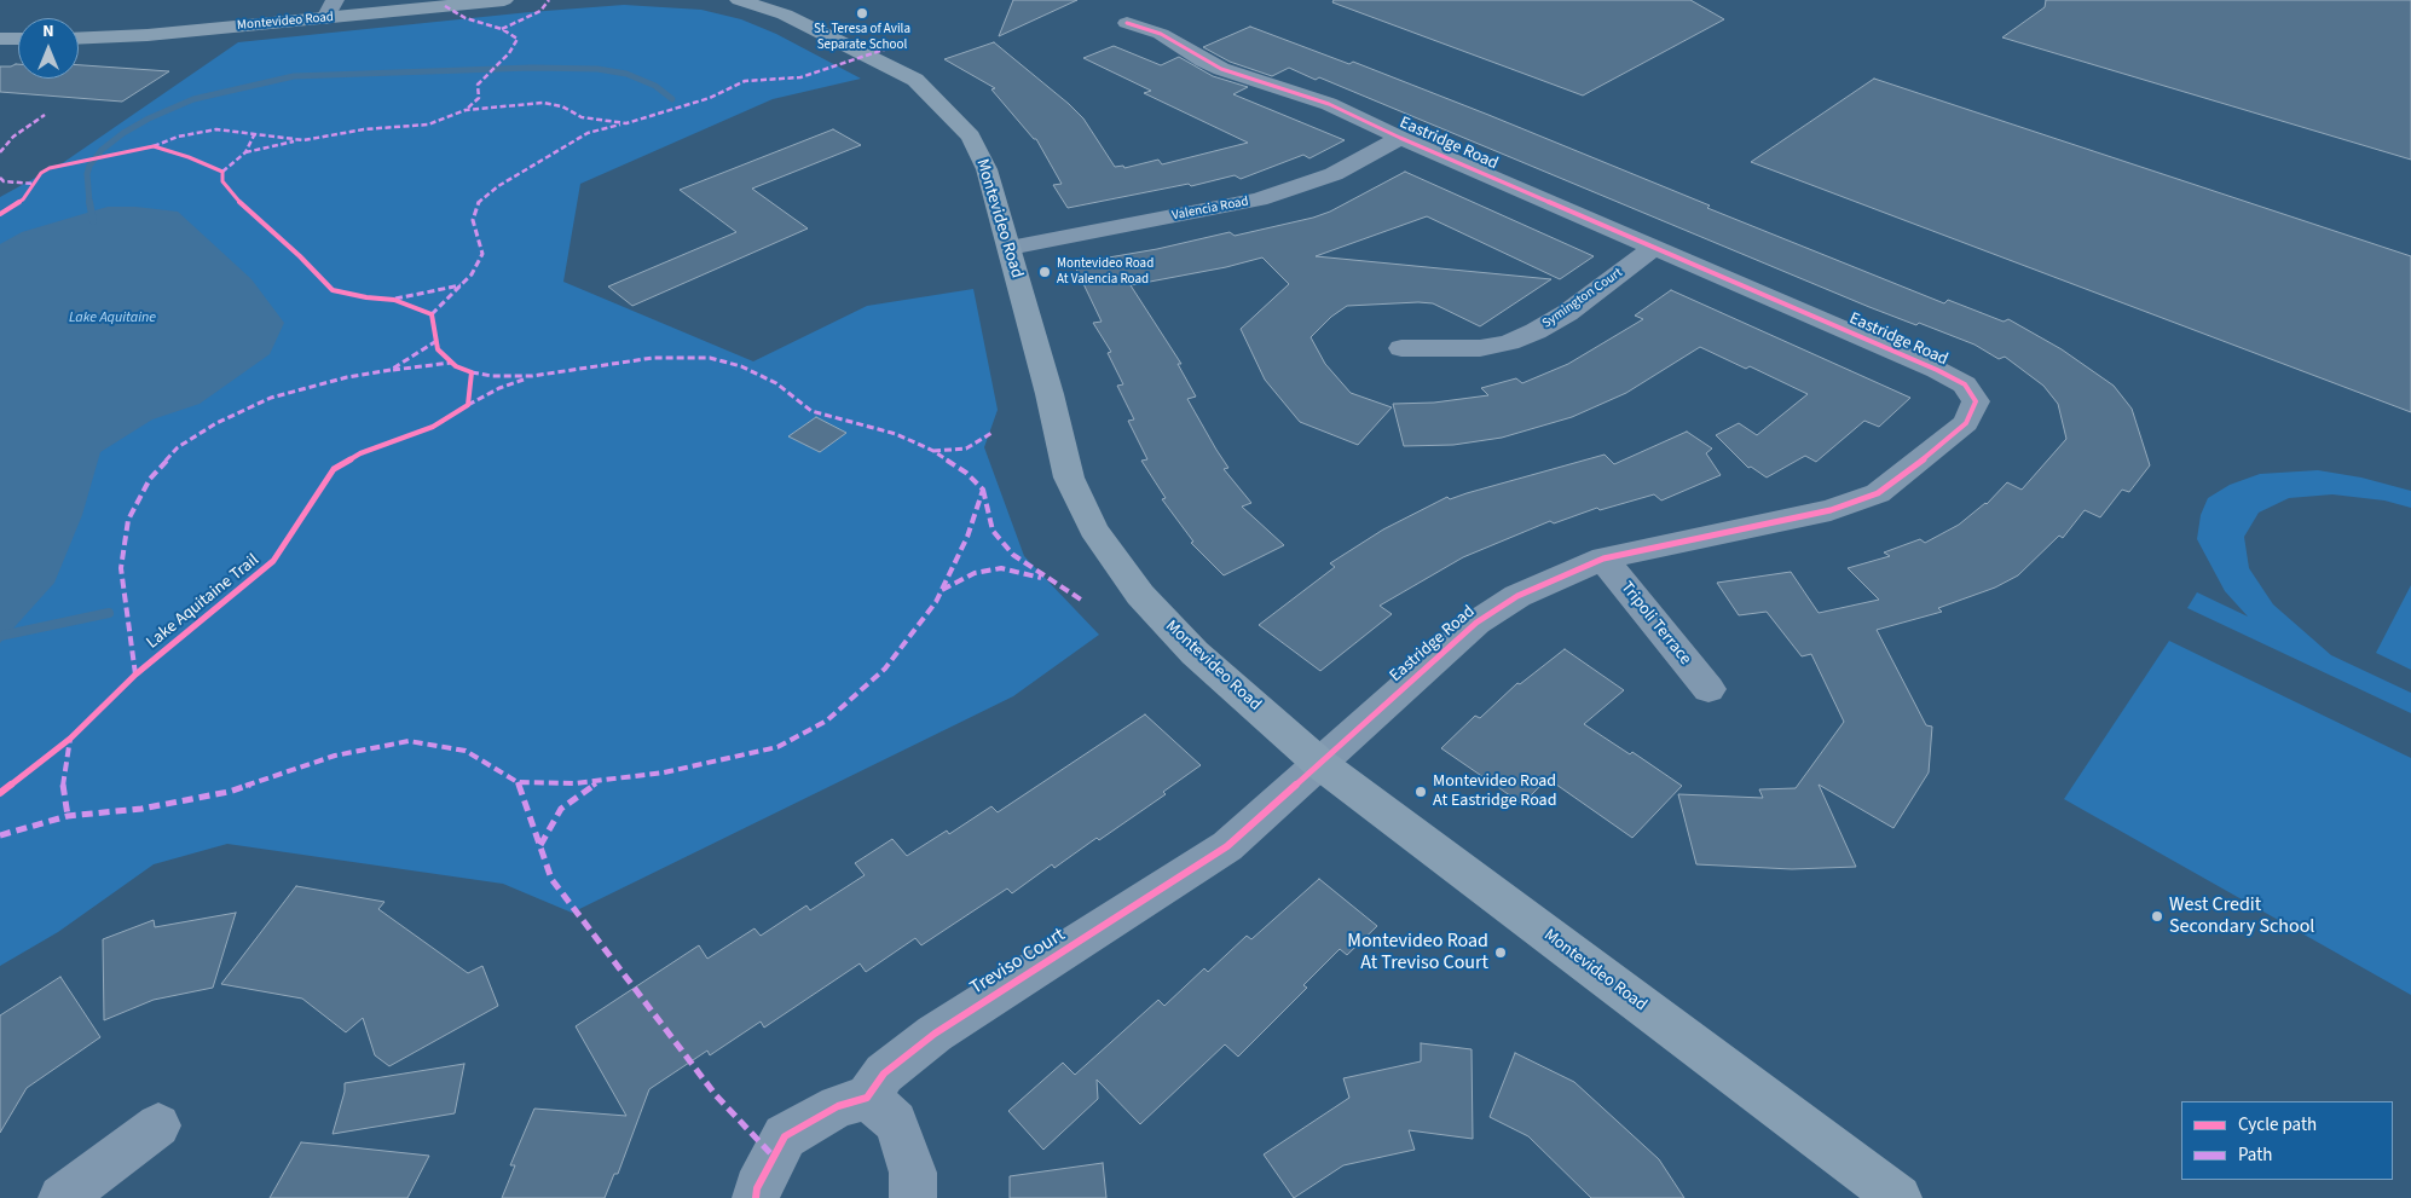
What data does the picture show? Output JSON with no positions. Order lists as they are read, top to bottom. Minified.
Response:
{"streets":{"street":["Montevideo Road","Eastridge Road","Valencia Road","Symington Court","Tripoli Terrace","Treviso Court"],"cycle path":["Lake Aquitaine Trail"]},"crossings":[["Montevideo Road","Eastridge Road"],["Montevideo Road","Valencia Road"],["Montevideo Road","Treviso Court"],["Eastridge Road","Valencia Road"],["Eastridge Road","Symington Court"],["Eastridge Road","Tripoli Terrace"],["Eastridge Road","Treviso Court"]],"water":["Lake Aquitaine"],"places":["St. Teresa of Avila Separate School","Montevideo Road At Valencia Road","Montevideo Road At Eastridge Road","West Credit Secondary School","Montevideo Road At Treviso Court"],"legend":["Cycle path","Path"],"north":"top"}
